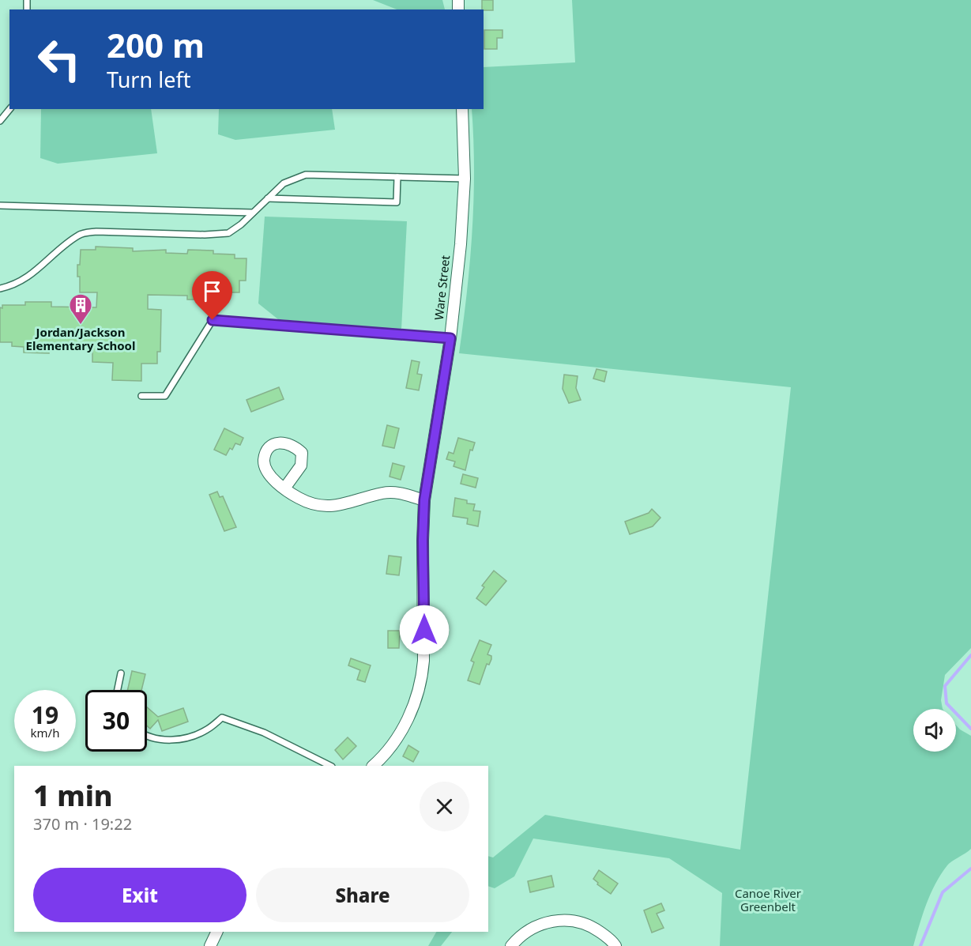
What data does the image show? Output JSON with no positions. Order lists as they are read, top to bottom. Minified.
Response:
{"streets":{"street":["Ware Street"]},"parks":["Canoe River Greenbelt"],"places":{"building":["Jordan/Jackson Elementary School"]},"page":{"turn":["200 m","Turn left"],"speed":"19 km/h","limit":"30","heading":["1 min","370 m · 19:22"],"buttons":["Exit","Share"]}}
